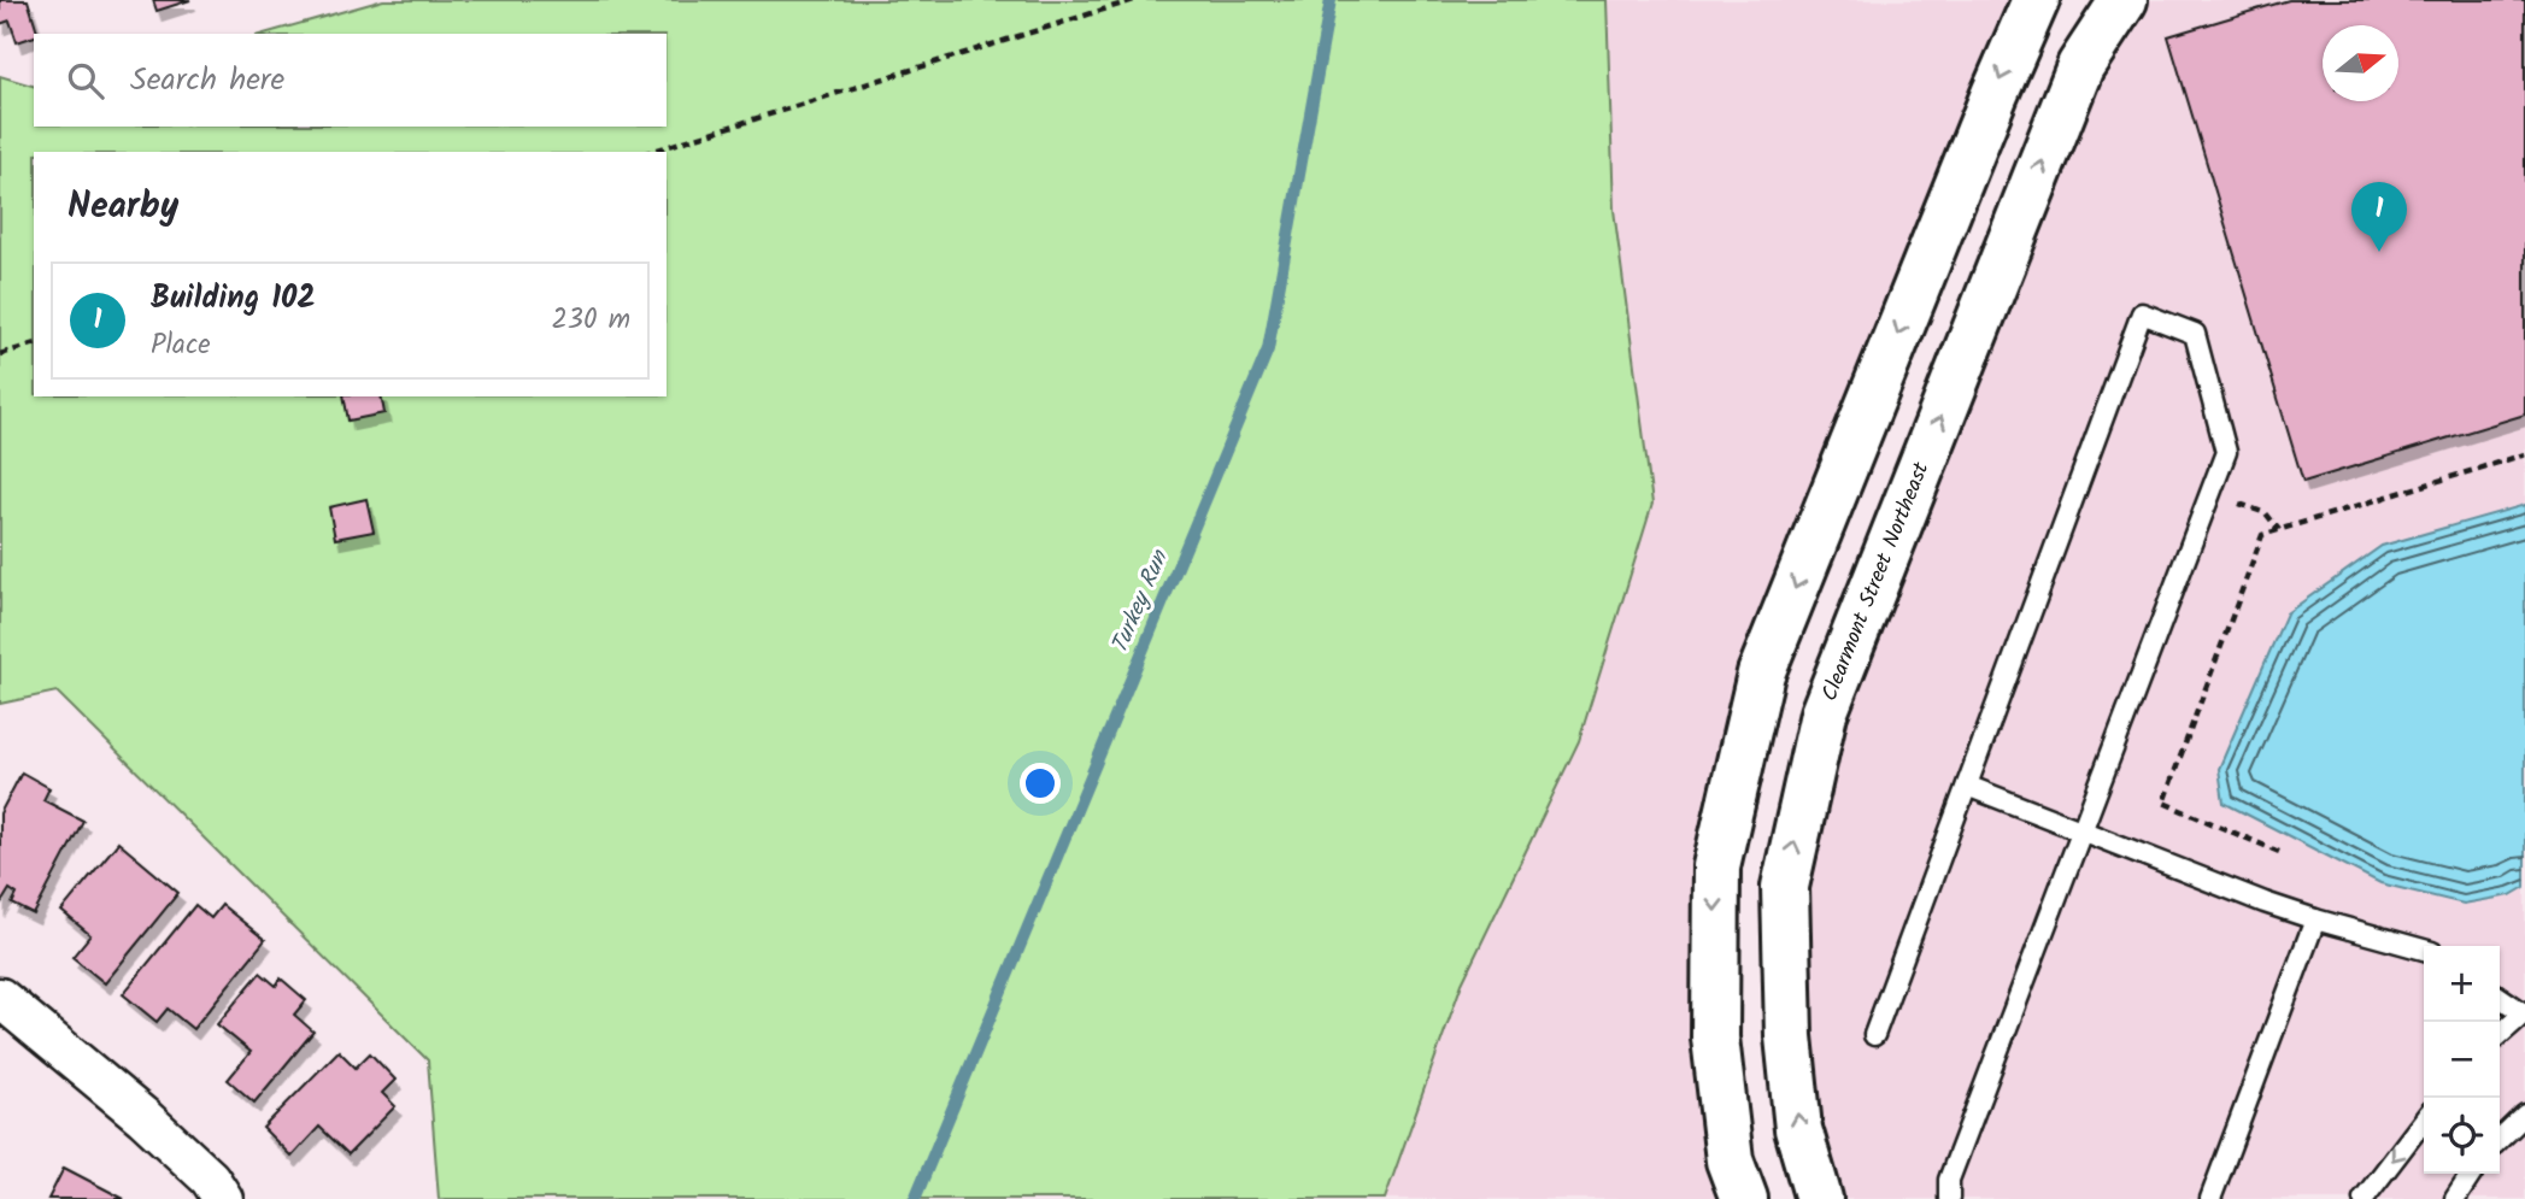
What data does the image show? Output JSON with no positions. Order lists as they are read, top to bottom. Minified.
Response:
{"streets":{"street":["Clearmont Street Northeast"]},"water":["Turkey Run"],"north":"right","page":{"search":"Search here","heading":"Nearby","pins":"1","list":[{"mark":"1","name":"Building 102","note":"Place","value":"230 m"}],"map_buttons":["+","−"]}}
